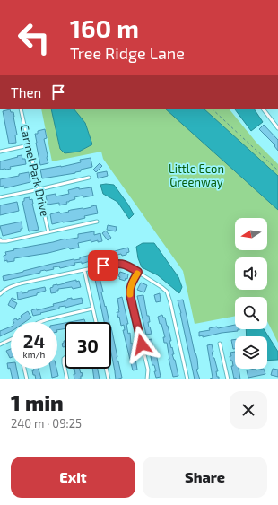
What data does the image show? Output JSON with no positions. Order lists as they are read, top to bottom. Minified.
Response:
{"streets":{"street":["Carmel Park Drive"]},"parks":["Little Econ Greenway"],"north":"left","page":{"turn":["160 m","Tree Ridge Lane"],"then":"Then","speed":"24 km/h","limit":"30","heading":["1 min","240 m · 09:25"],"buttons":["Exit","Share"]}}
